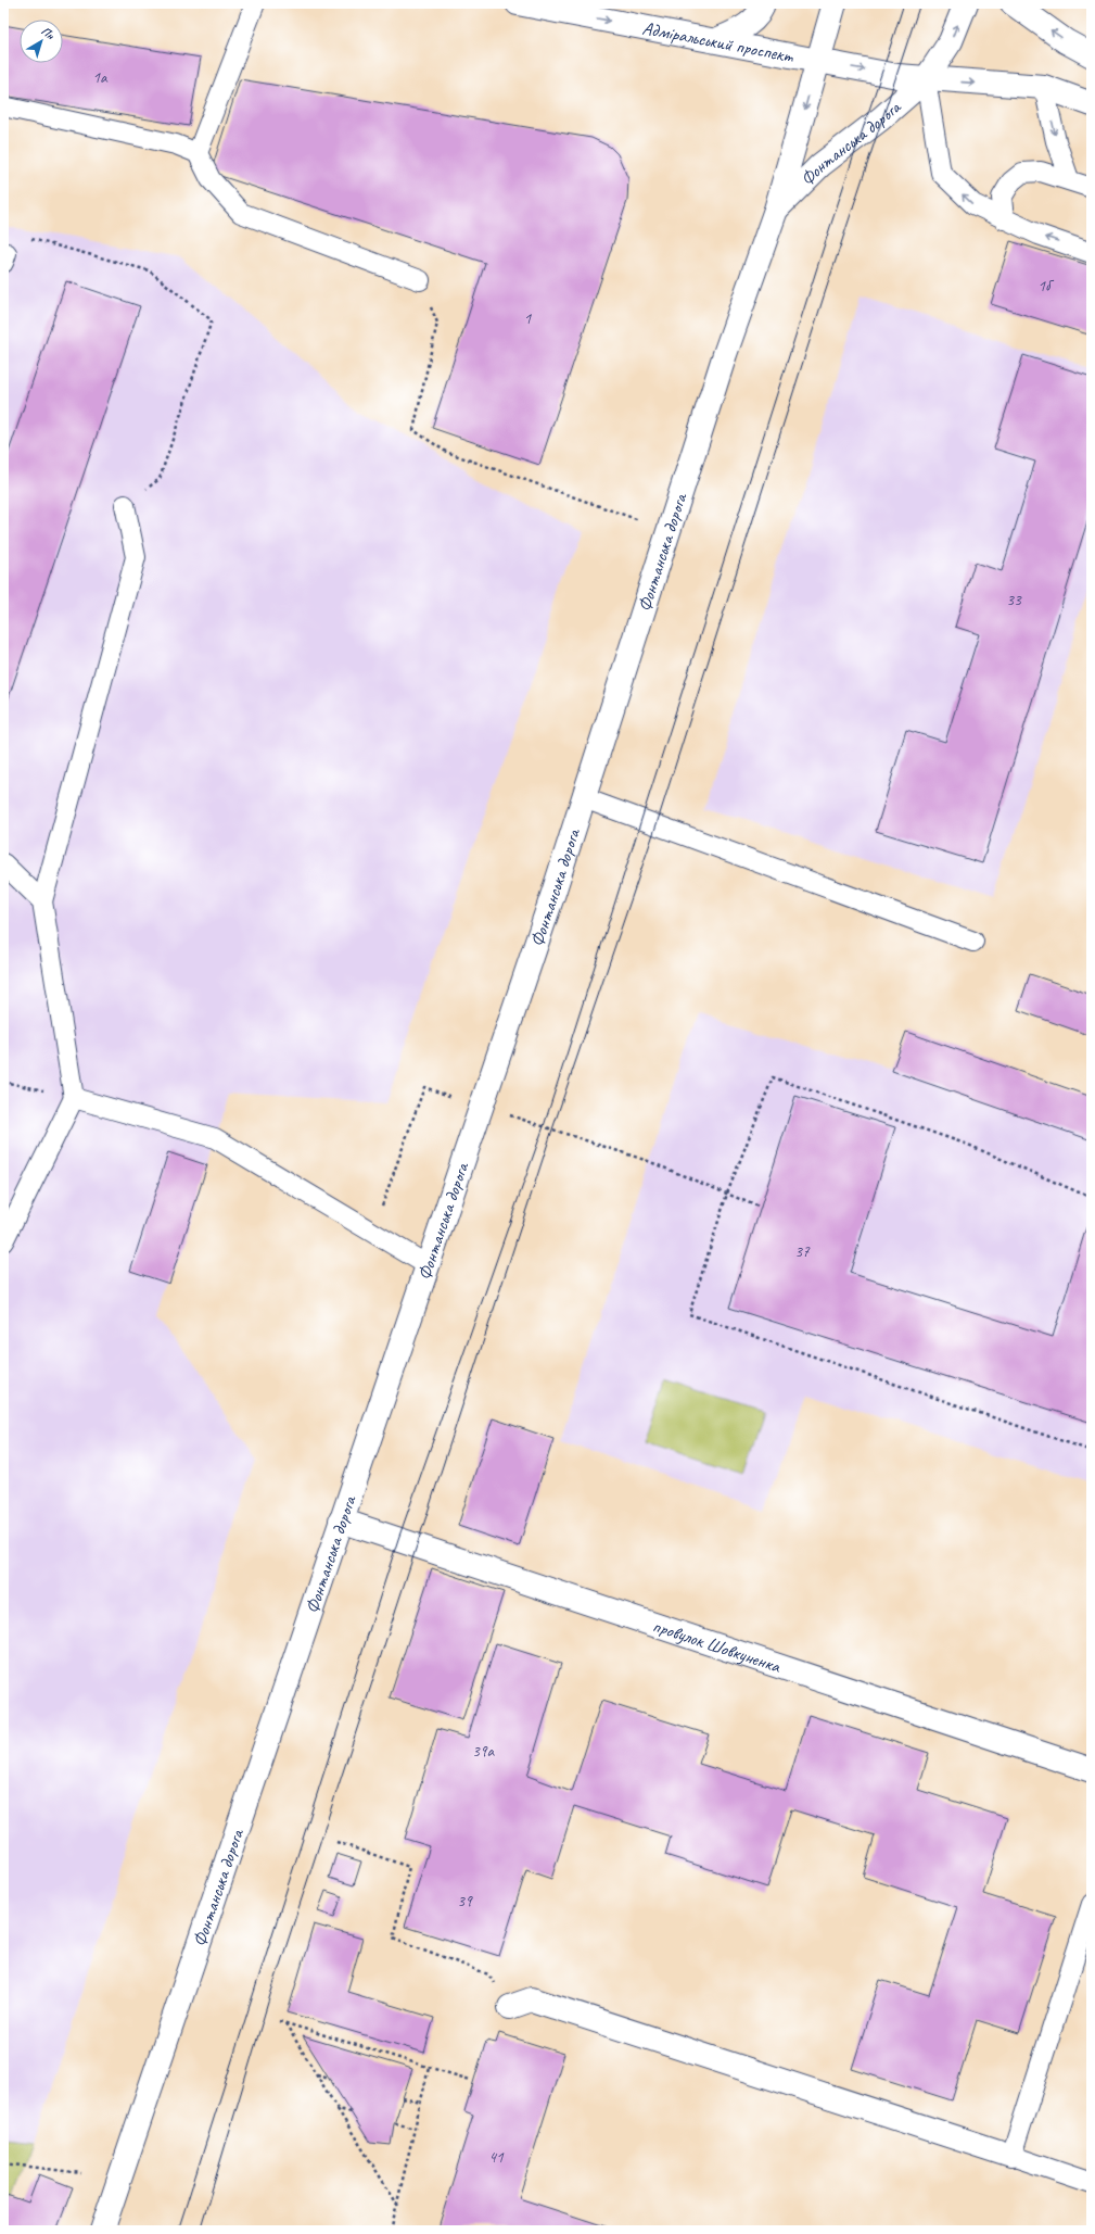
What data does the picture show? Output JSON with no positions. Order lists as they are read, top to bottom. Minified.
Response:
{"streets":{"main road":["Адміральський проспект","Фонтанська дорога","провулок Шовкуненка"]},"crossings":[["Адміральський проспект","Фонтанська дорога"],["Фонтанська дорога","провулок Шовкуненка"]],"one_way":["Адміральський проспект"],"house_numbers":["1а","1б","1","33","37","39а","39","41"],"north":"top right"}
